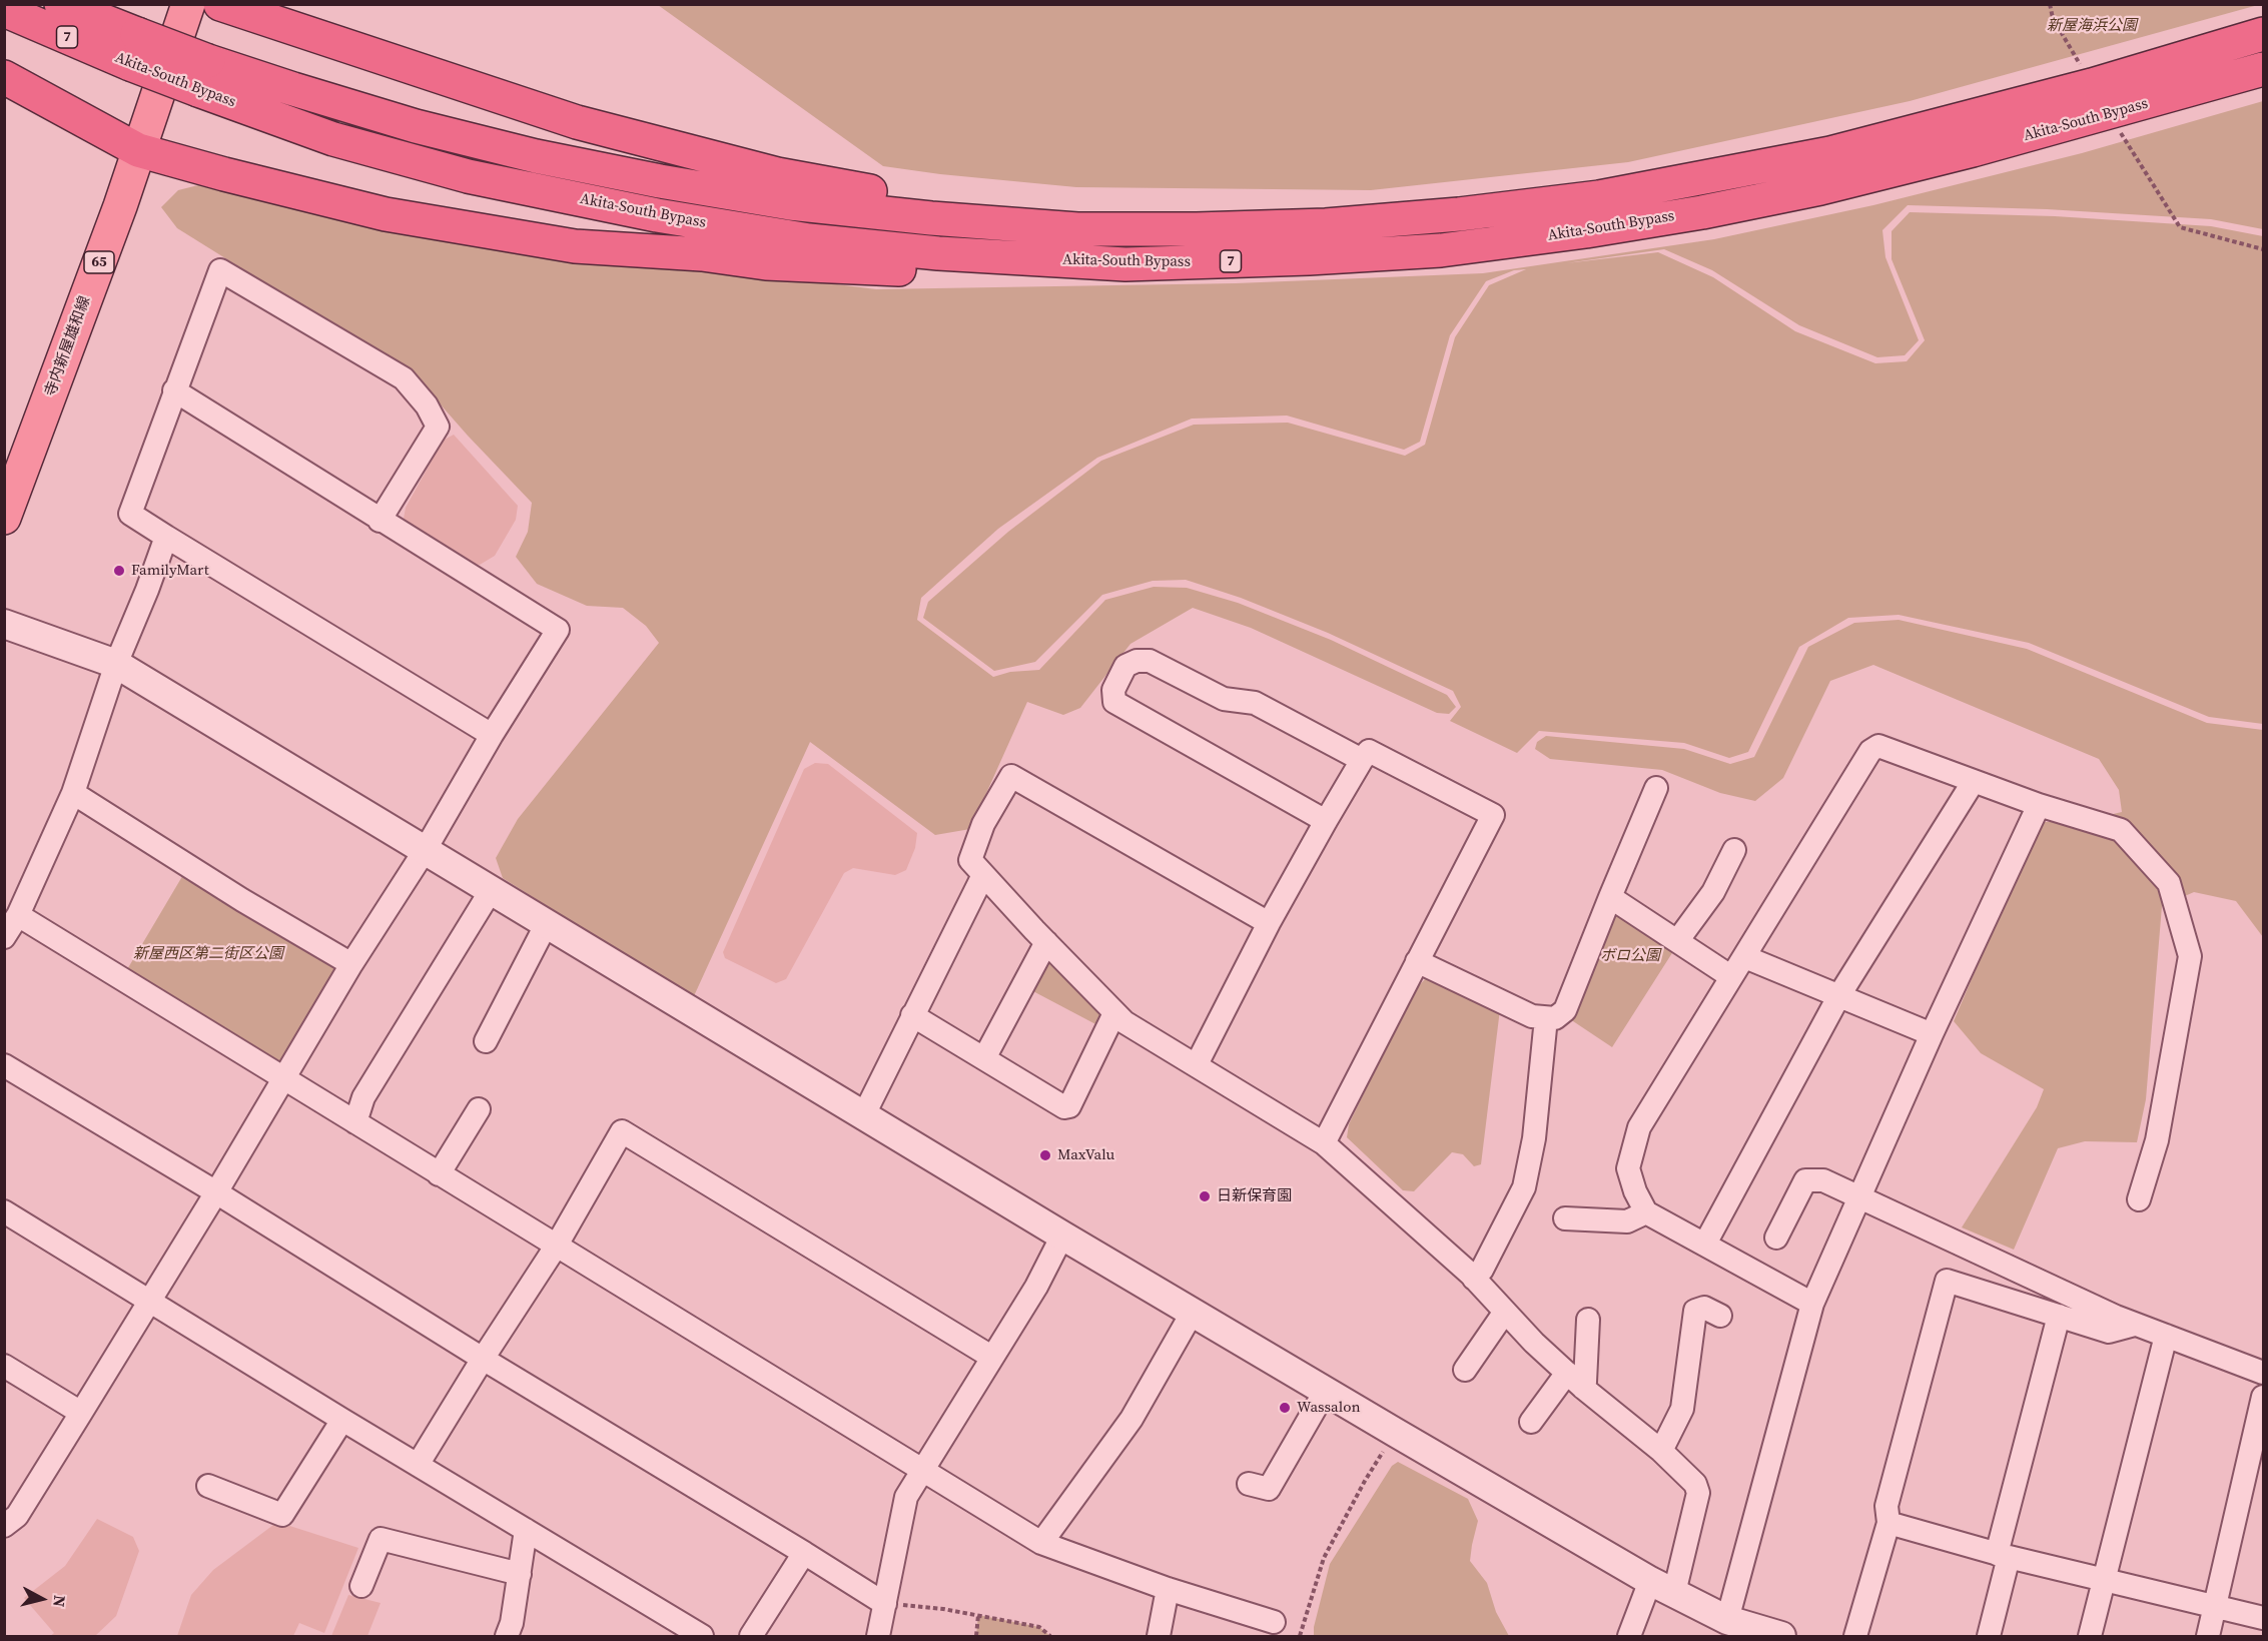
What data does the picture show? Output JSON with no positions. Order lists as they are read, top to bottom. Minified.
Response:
{"streets":{"highway":["7","Akita-South Bypass"],"main road":["65","寺内新屋雄和線"]},"parks":["新屋海浜公園","新屋西区第二街区公園","ボロ公園"],"places":["FamilyMart","MaxValu","日新保育園","Wassalon"],"north":"right"}
